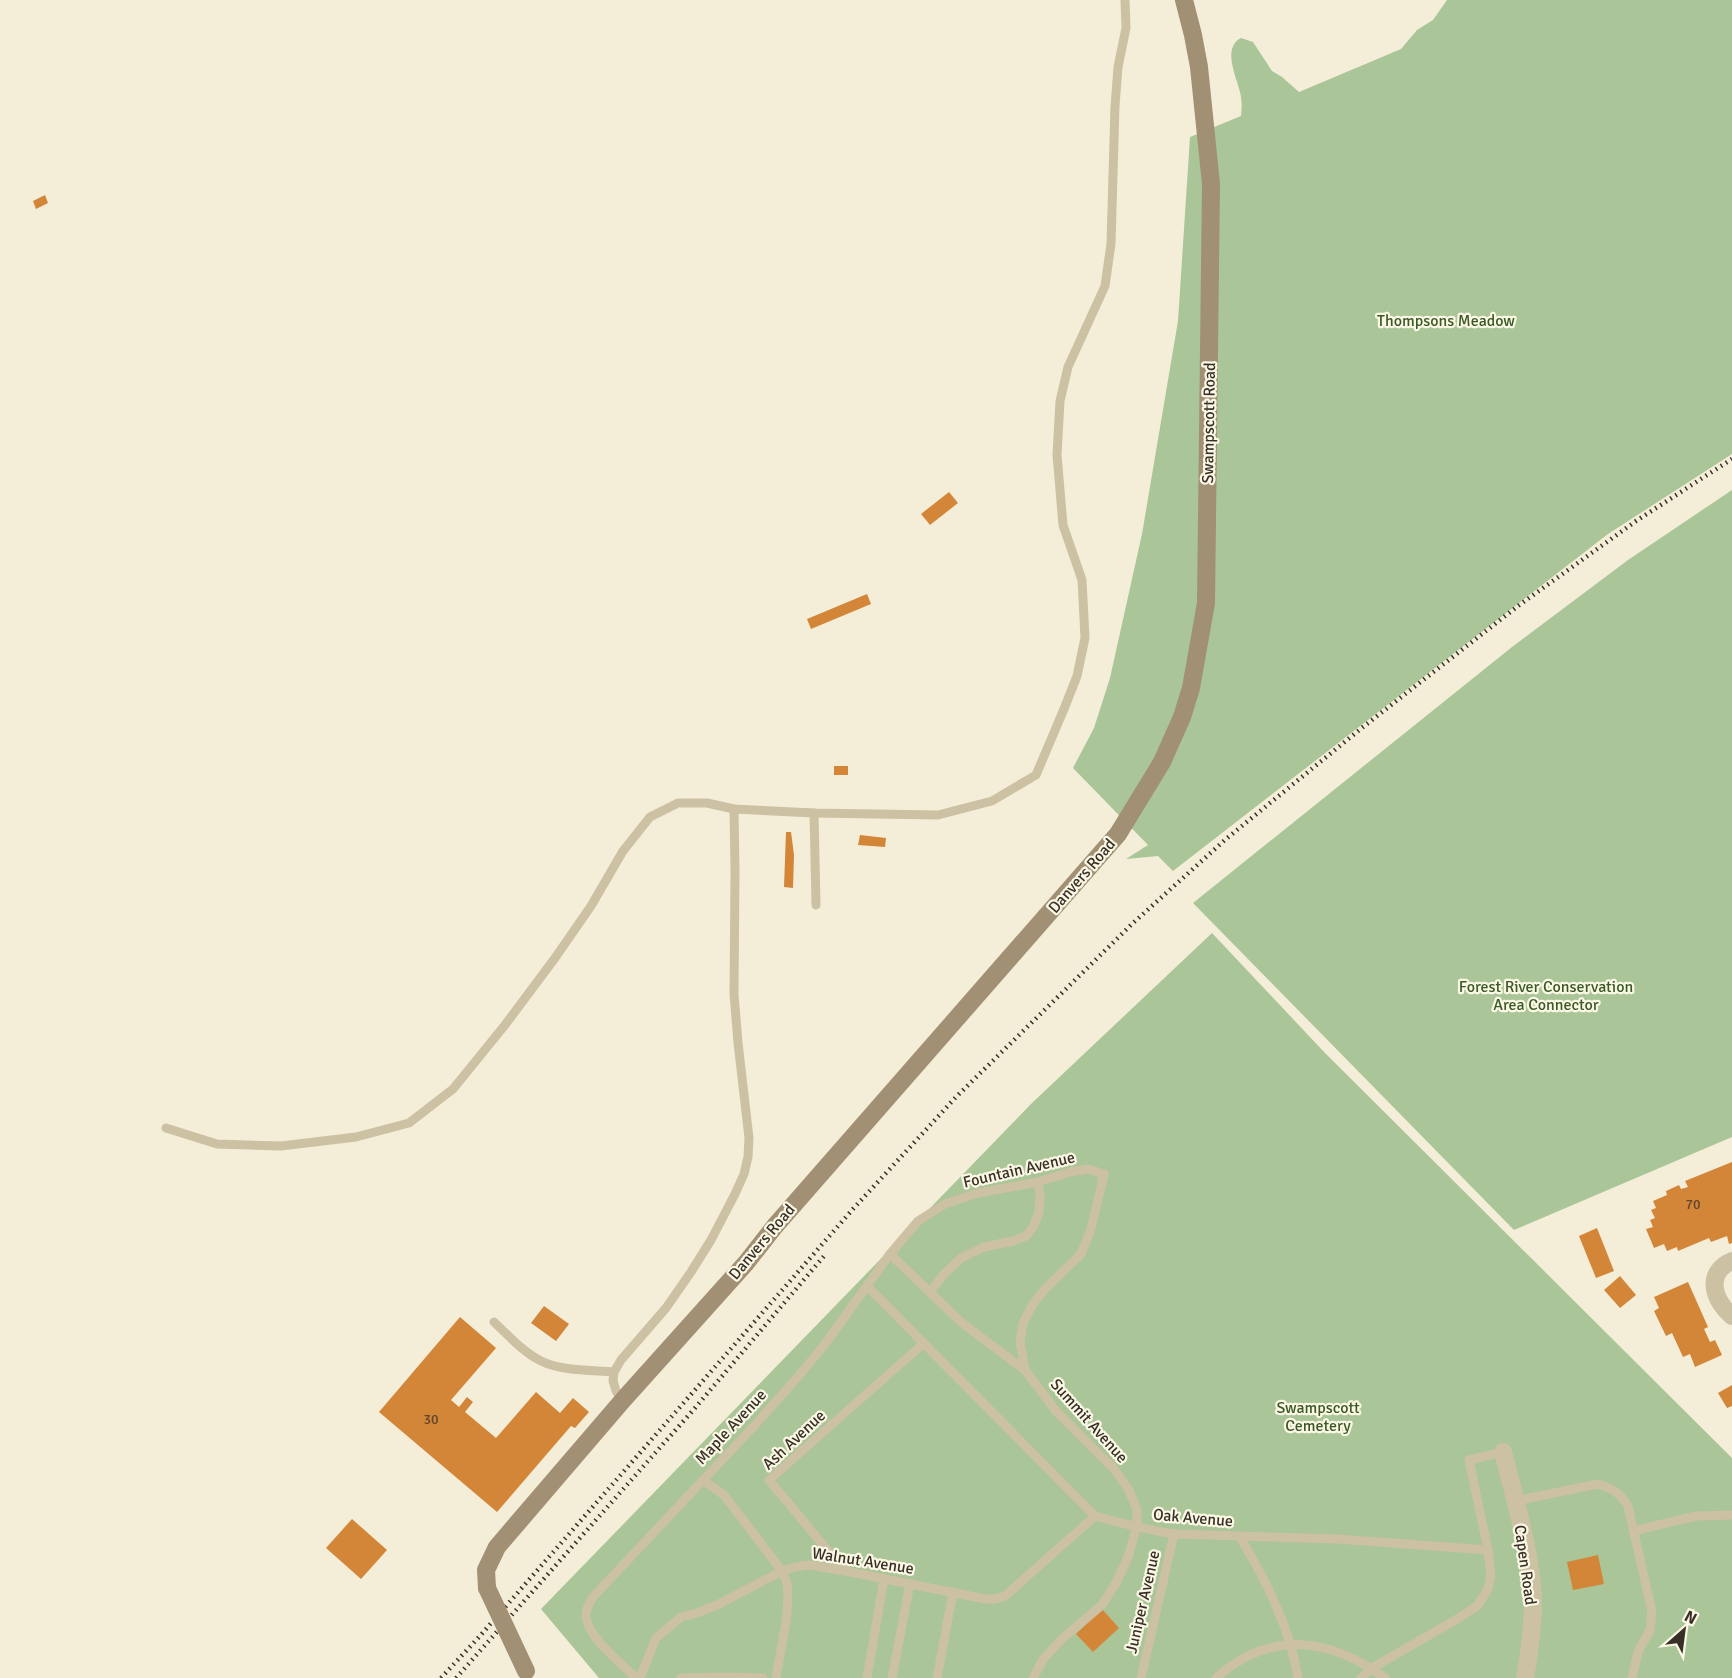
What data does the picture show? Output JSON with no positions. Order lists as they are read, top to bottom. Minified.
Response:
{"streets":{"street":["Swampscott Road","Danvers Road","Capen Road"],"lane":["Fountain Avenue","Summit Avenue","Maple Avenue","Ash Avenue","Oak Avenue","Walnut Avenue","Juniper Avenue"]},"crossings":[["Swampscott Road","Danvers Road"],["Fountain Avenue","Summit Avenue"],["Fountain Avenue","Maple Avenue"],["Summit Avenue","Oak Avenue"],["Maple Avenue","Walnut Avenue"],["Ash Avenue","Walnut Avenue"],["Oak Avenue","Walnut Avenue"],["Oak Avenue","Juniper Avenue"]],"parks":["Thompsons Meadow","Forest River Conservation Area Connector","Swampscott Cemetery"],"house_numbers":["70","30"],"north":"top right"}
